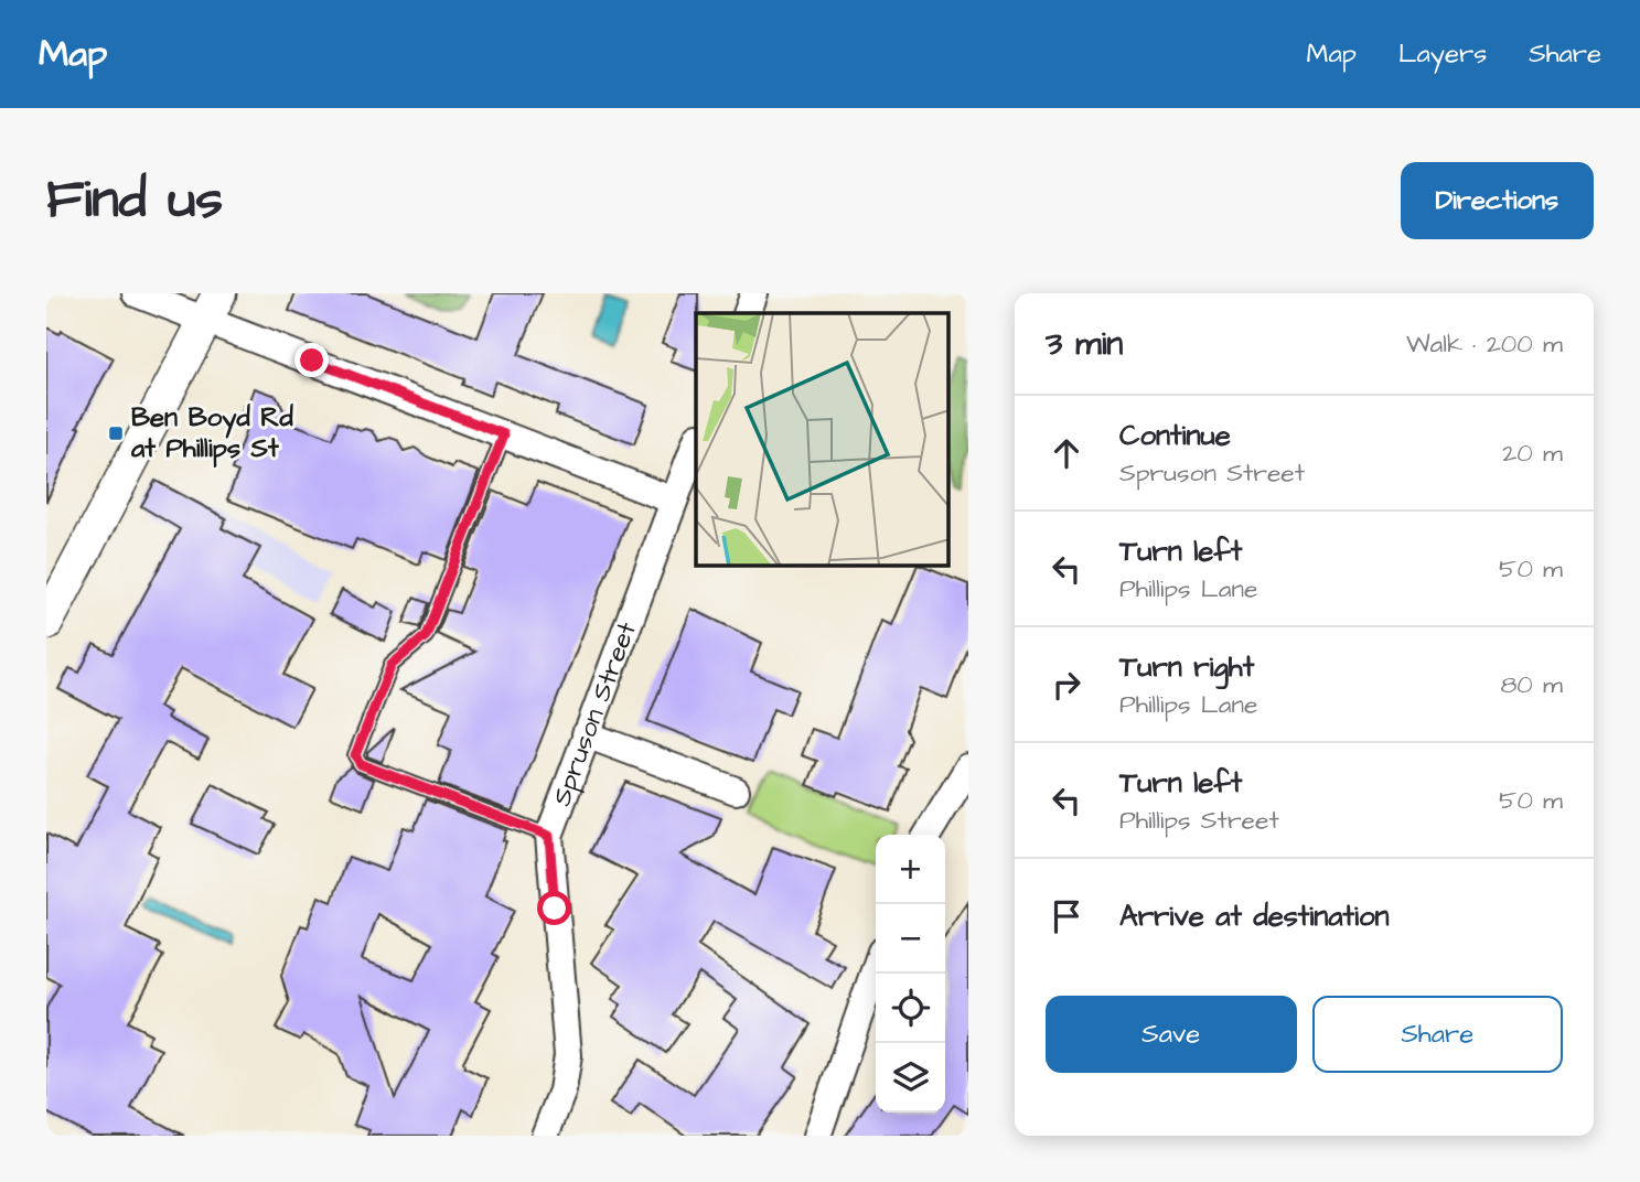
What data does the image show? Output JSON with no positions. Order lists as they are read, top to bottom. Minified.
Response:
{"streets":{"street":["Spruson Street"]},"places":{"transit":["Ben Boyd Rd at Phillips St"]},"page":{"header":"Map","nav":["Map","Layers","Share"],"buttons":["Directions",["Save","Share"]],"title":"Find us","heading":["3 min","Walk · 200 m"],"list":[["Continue","Spruson Street","20 m"],["Turn left","Phillips Lane","50 m"],["Turn right","Phillips Lane","80 m"],["Turn left","Phillips Street","50 m"],"Arrive at destination"],"map_buttons":["+","−"]}}
